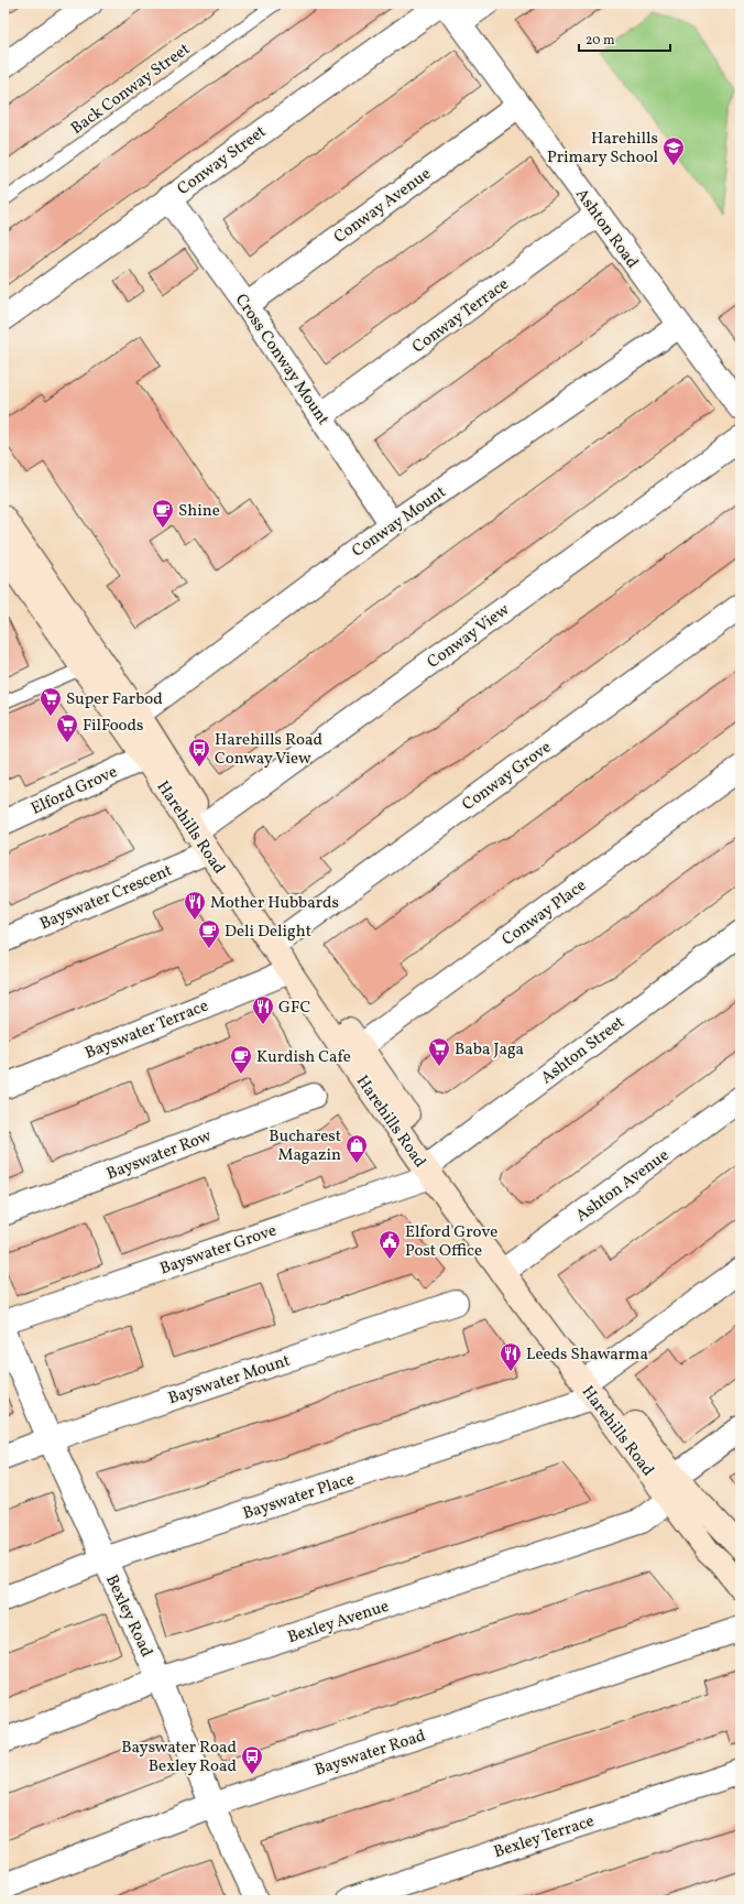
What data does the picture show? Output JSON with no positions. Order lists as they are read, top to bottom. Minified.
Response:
{"streets":{"street":["Conway Street","Conway Avenue","Ashton Road","Conway Terrace","Cross Conway Mount","Conway Mount","Conway View","Conway Grove","Elford Grove","Harehills Road","Bayswater Crescent","Conway Place","Bayswater Terrace","Ashton Street","Bayswater Row","Ashton Avenue","Bayswater Grove","Bayswater Mount","Bayswater Place","Bexley Road","Bexley Avenue","Bayswater Road","Bexley Terrace"],"lane":["Back Conway Street"]},"crossings":[["Conway Street","Cross Conway Mount"],["Conway Avenue","Ashton Road"],["Conway Avenue","Cross Conway Mount"],["Ashton Road","Conway Terrace"],["Ashton Road","Conway Mount"],["Conway Terrace","Cross Conway Mount"],["Cross Conway Mount","Conway Mount"],["Conway Mount","Harehills Road"],["Conway View","Harehills Road"],["Conway Grove","Harehills Road"],["Elford Grove","Harehills Road"],["Harehills Road","Bayswater Crescent"],["Harehills Road","Conway Place"],["Harehills Road","Bayswater Terrace"],["Harehills Road","Ashton Street"],["Harehills Road","Ashton Avenue"],["Harehills Road","Bayswater Grove"],["Harehills Road","Bayswater Place"],["Harehills Road","Bexley Avenue"],["Ashton Street","Bayswater Grove"],["Bayswater Mount","Bexley Road"],["Bayswater Place","Bexley Road"],["Bexley Road","Bexley Avenue"],["Bexley Road","Bayswater Road"]],"places":{"school or university":["Harehills Primary School"],"cafe":["Shine","Deli Delight","Kurdish Cafe"],"supermarket":["Super Farbod","FilFoods","Baba Jaga"],"bus stop":["Harehills Road Conway View","Bayswater Road Bexley Road"],"restaurant":["Mother Hubbards","GFC","Leeds Shawarma"],"shop":["Bucharest Magazin"],"public building":["Elford Grove Post Office"]},"scale_bar":"20 m"}
